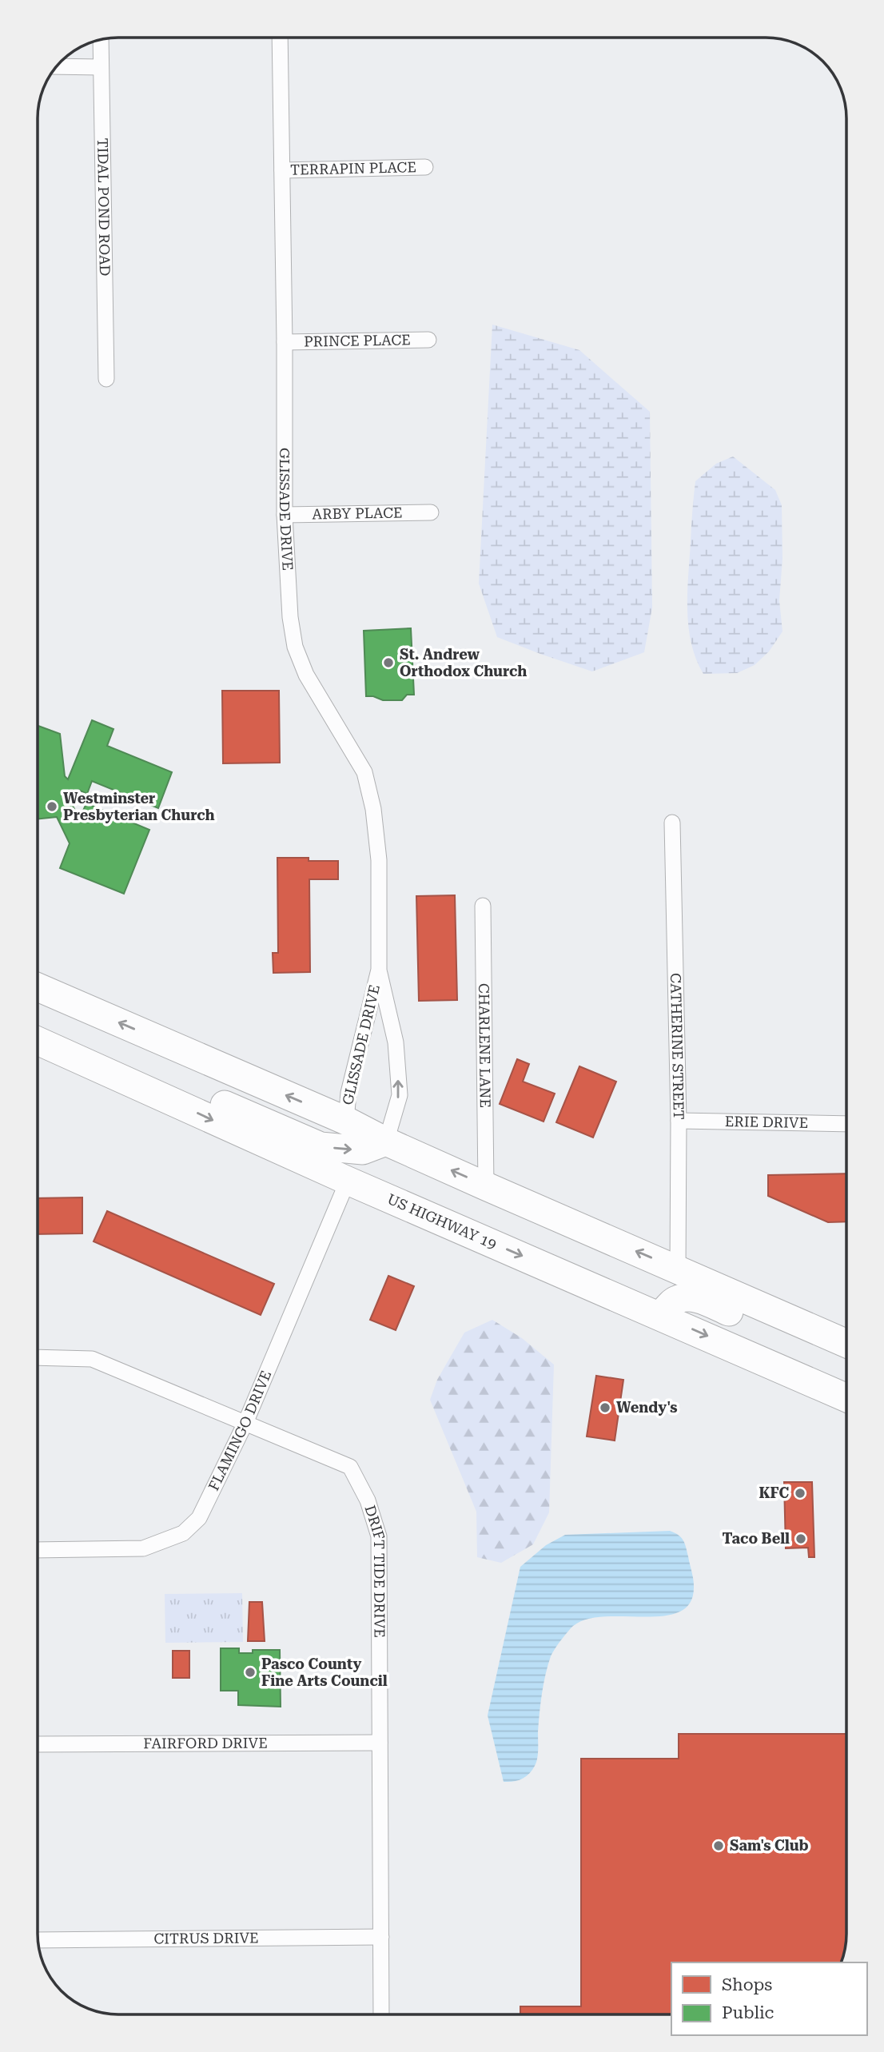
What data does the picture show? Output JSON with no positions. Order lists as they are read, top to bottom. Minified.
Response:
{"streets":{"highway":["US HIGHWAY 19"],"street":["TERRAPIN PLACE","TIDAL POND ROAD","PRINCE PLACE","GLISSADE DRIVE","ARBY PLACE","CHARLENE LANE","CATHERINE STREET","ERIE DRIVE","FLAMINGO DRIVE","DRIFT TIDE DRIVE","FAIRFORD DRIVE","CITRUS DRIVE"]},"crossings":[["TERRAPIN PLACE","GLISSADE DRIVE"],["PRINCE PLACE","GLISSADE DRIVE"],["GLISSADE DRIVE","ARBY PLACE"],["CATHERINE STREET","ERIE DRIVE"],["US HIGHWAY 19","FLAMINGO DRIVE"],["FLAMINGO DRIVE","DRIFT TIDE DRIVE"],["DRIFT TIDE DRIVE","FAIRFORD DRIVE"],["DRIFT TIDE DRIVE","CITRUS DRIVE"]],"places":["St. Andrew Orthodox Church","Westminster Presbyterian Church","Wendy's","KFC","Taco Bell","Pasco County Fine Arts Council","Sam's Club"],"legend":["Shops","Public"]}
